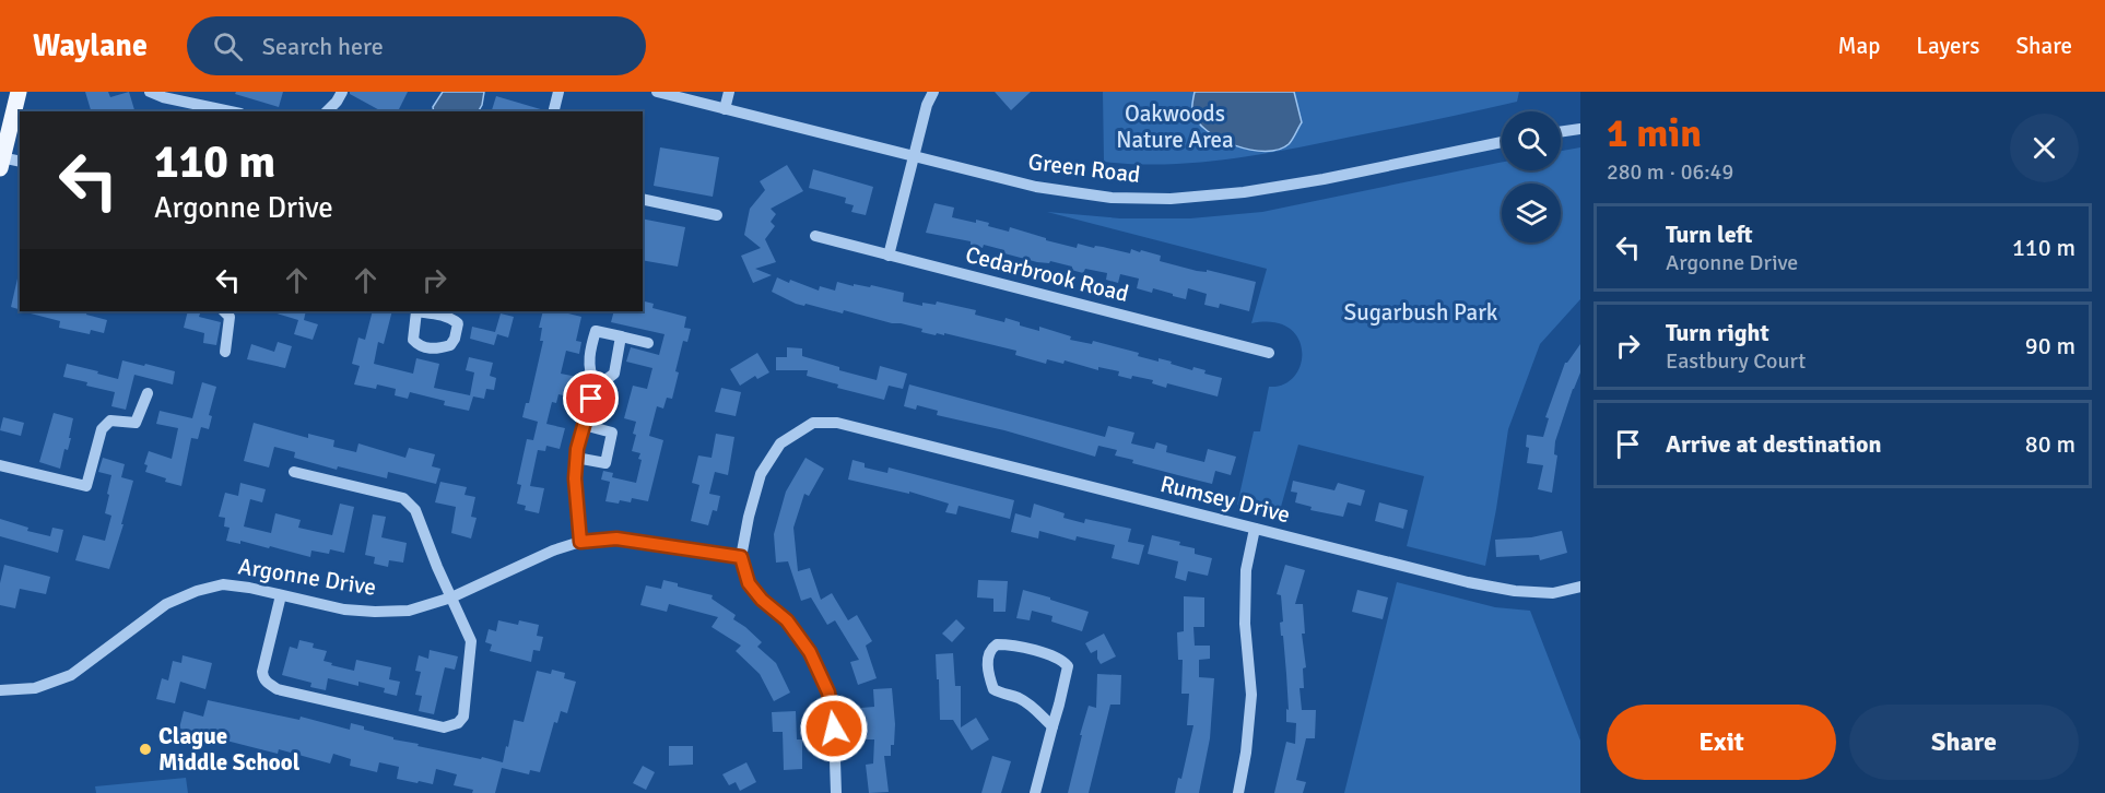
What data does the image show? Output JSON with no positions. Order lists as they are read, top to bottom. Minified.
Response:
{"streets":{"street":["Green Road","Cedarbrook Road","Rumsey Drive","Argonne Drive"]},"crossings":[["Rumsey Drive","Argonne Drive"]],"parks":["Oakwoods Nature Area","Sugarbush Park"],"places":["Clague Middle School"],"page":{"header":"Waylane","search":"Search here","nav":["Map","Layers","Share"],"heading":["1 min","280 m · 06:49"],"turn":["110 m","Argonne Drive"],"list":[{"name":"Turn left","note":"Argonne Drive","value":"110 m"},{"name":"Turn right","note":"Eastbury Court","value":"90 m"},{"name":"Arrive at destination","value":"80 m"}],"buttons":["Exit","Share"]}}
